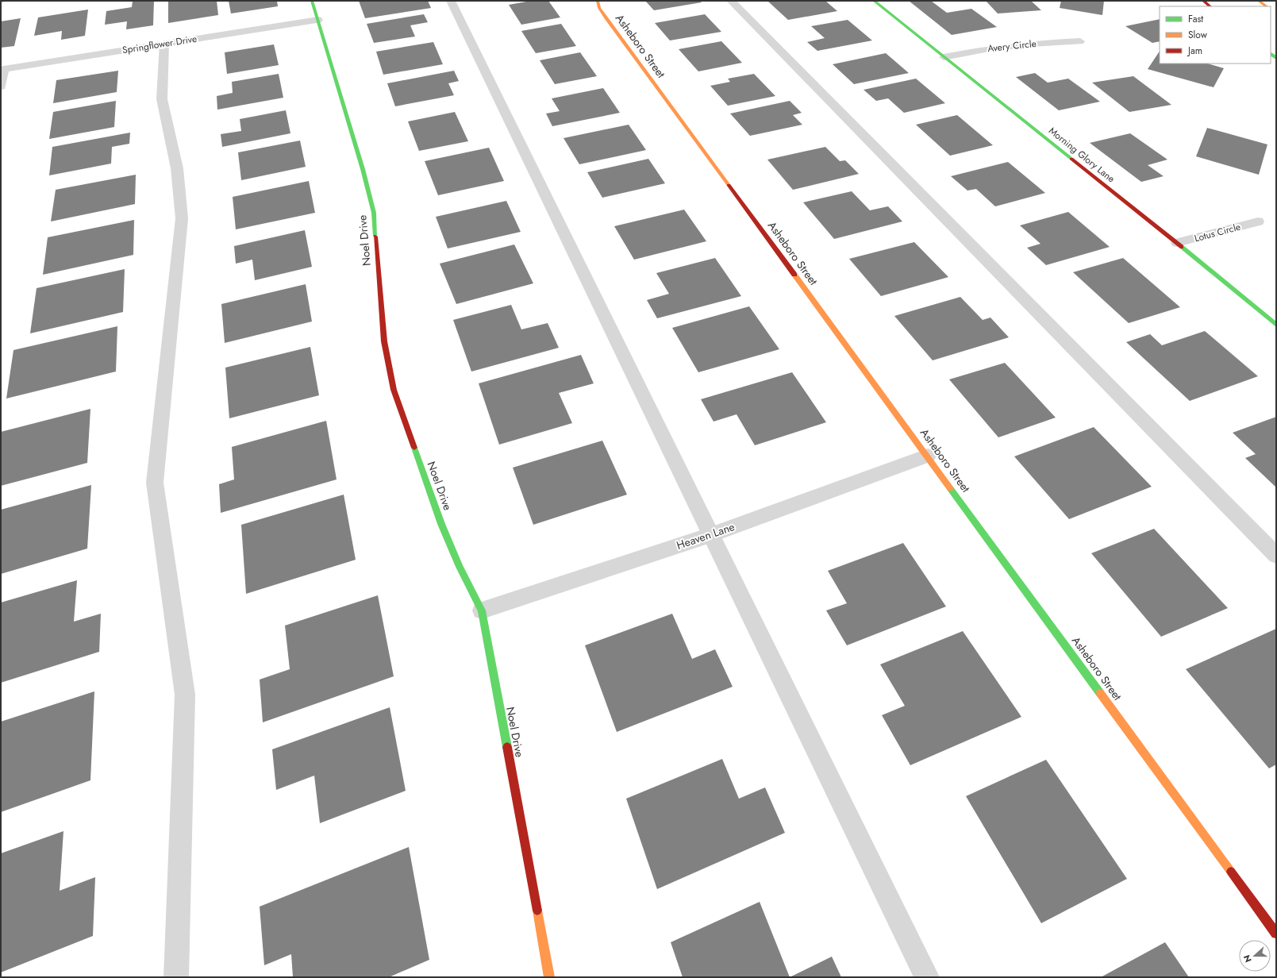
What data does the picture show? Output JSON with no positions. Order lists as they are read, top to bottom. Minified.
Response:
{"streets":{"street":["Springflower Drive","Asheboro Street","Avery Circle","Morning Glory Lane","Lotus Circle","Noel Drive","Heaven Lane"]},"crossings":[["Springflower Drive","Noel Drive"],["Asheboro Street","Heaven Lane"],["Avery Circle","Morning Glory Lane"],["Morning Glory Lane","Lotus Circle"],["Noel Drive","Heaven Lane"]],"legend":["Fast","Slow","Jam"],"north":"left"}
